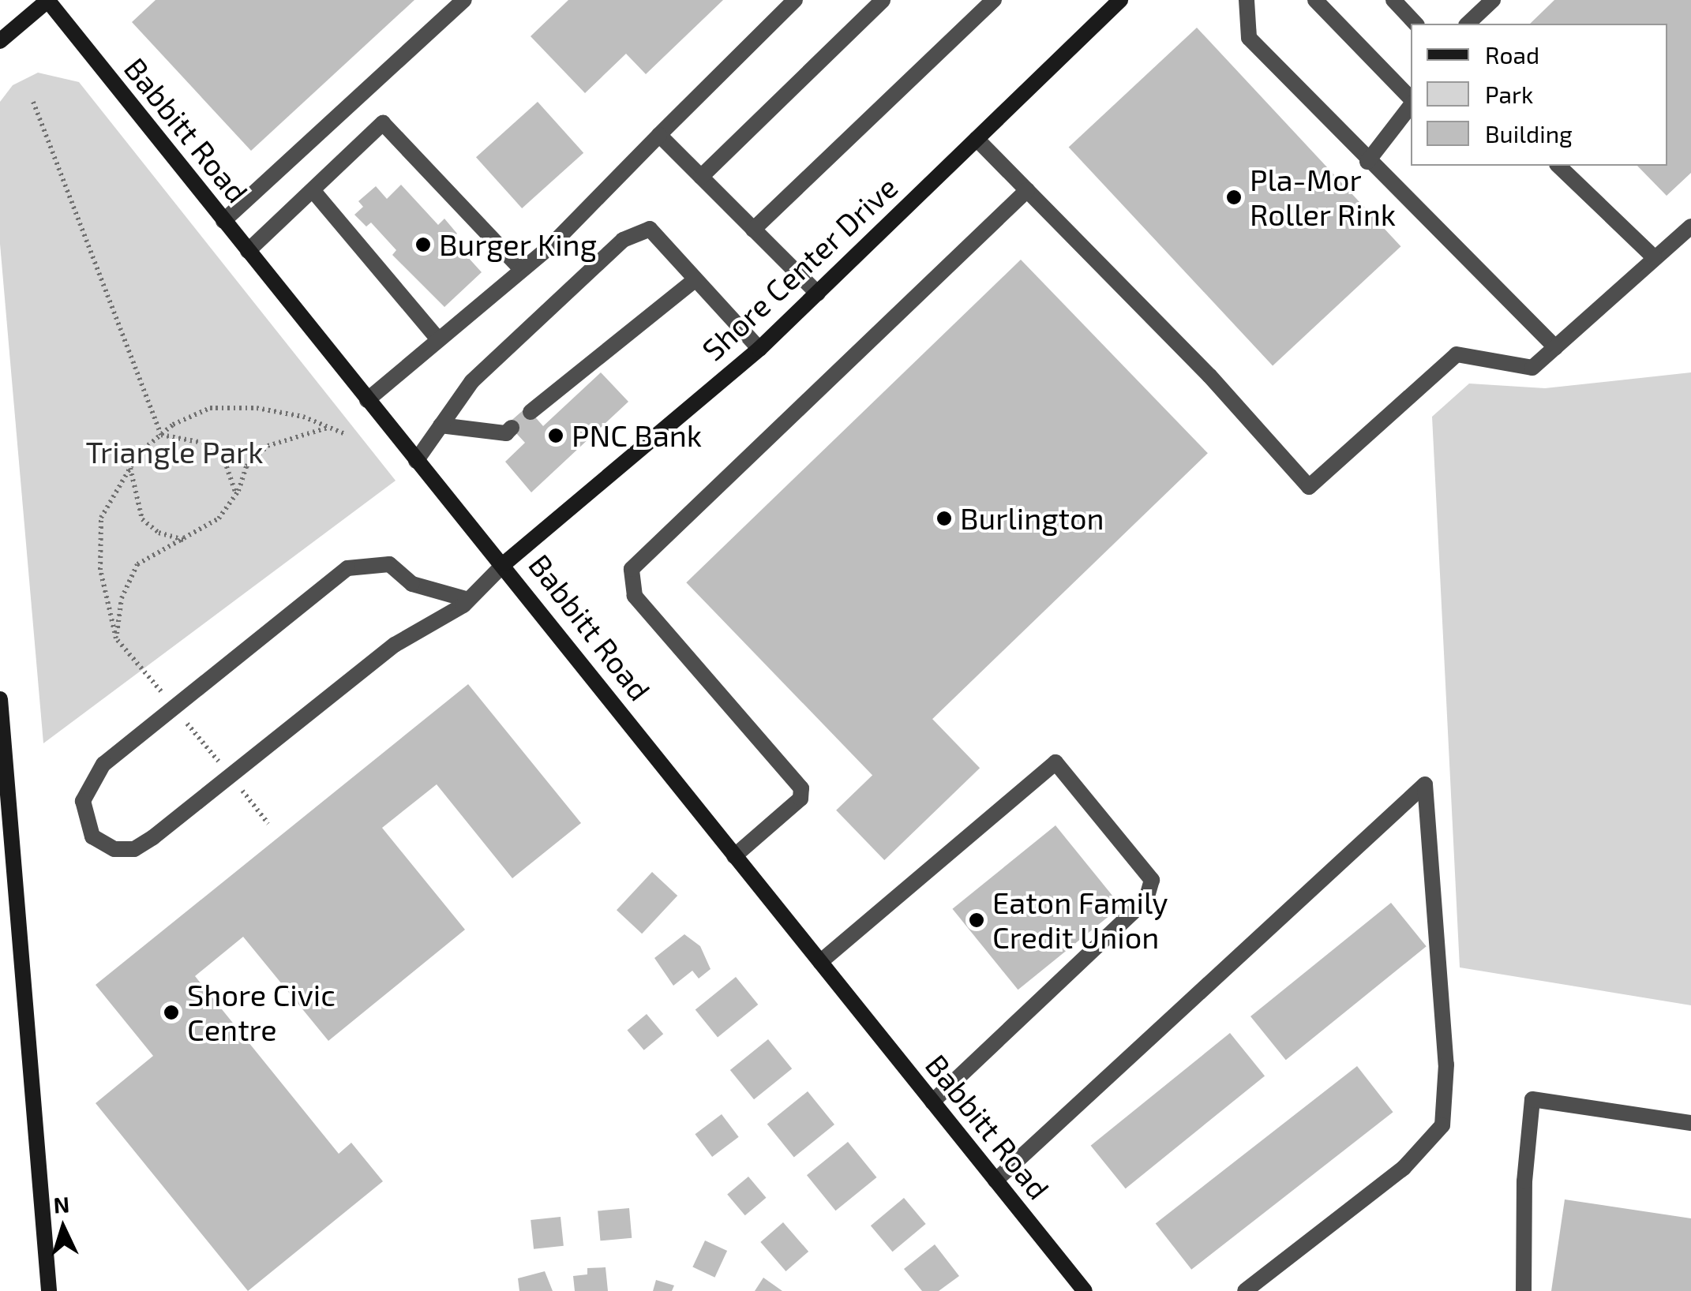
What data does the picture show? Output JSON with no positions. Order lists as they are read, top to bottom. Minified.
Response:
{"streets":{"main road":["Babbitt Road","Shore Center Drive"]},"crossings":[["Babbitt Road","Shore Center Drive"]],"parks":["Triangle Park"],"places":["Pla-Mor Roller Rink","Burger King","PNC Bank","Burlington","Eaton Family Credit Union","Shore Civic Centre"],"legend":["Road","Park","Building"],"north":"top"}
